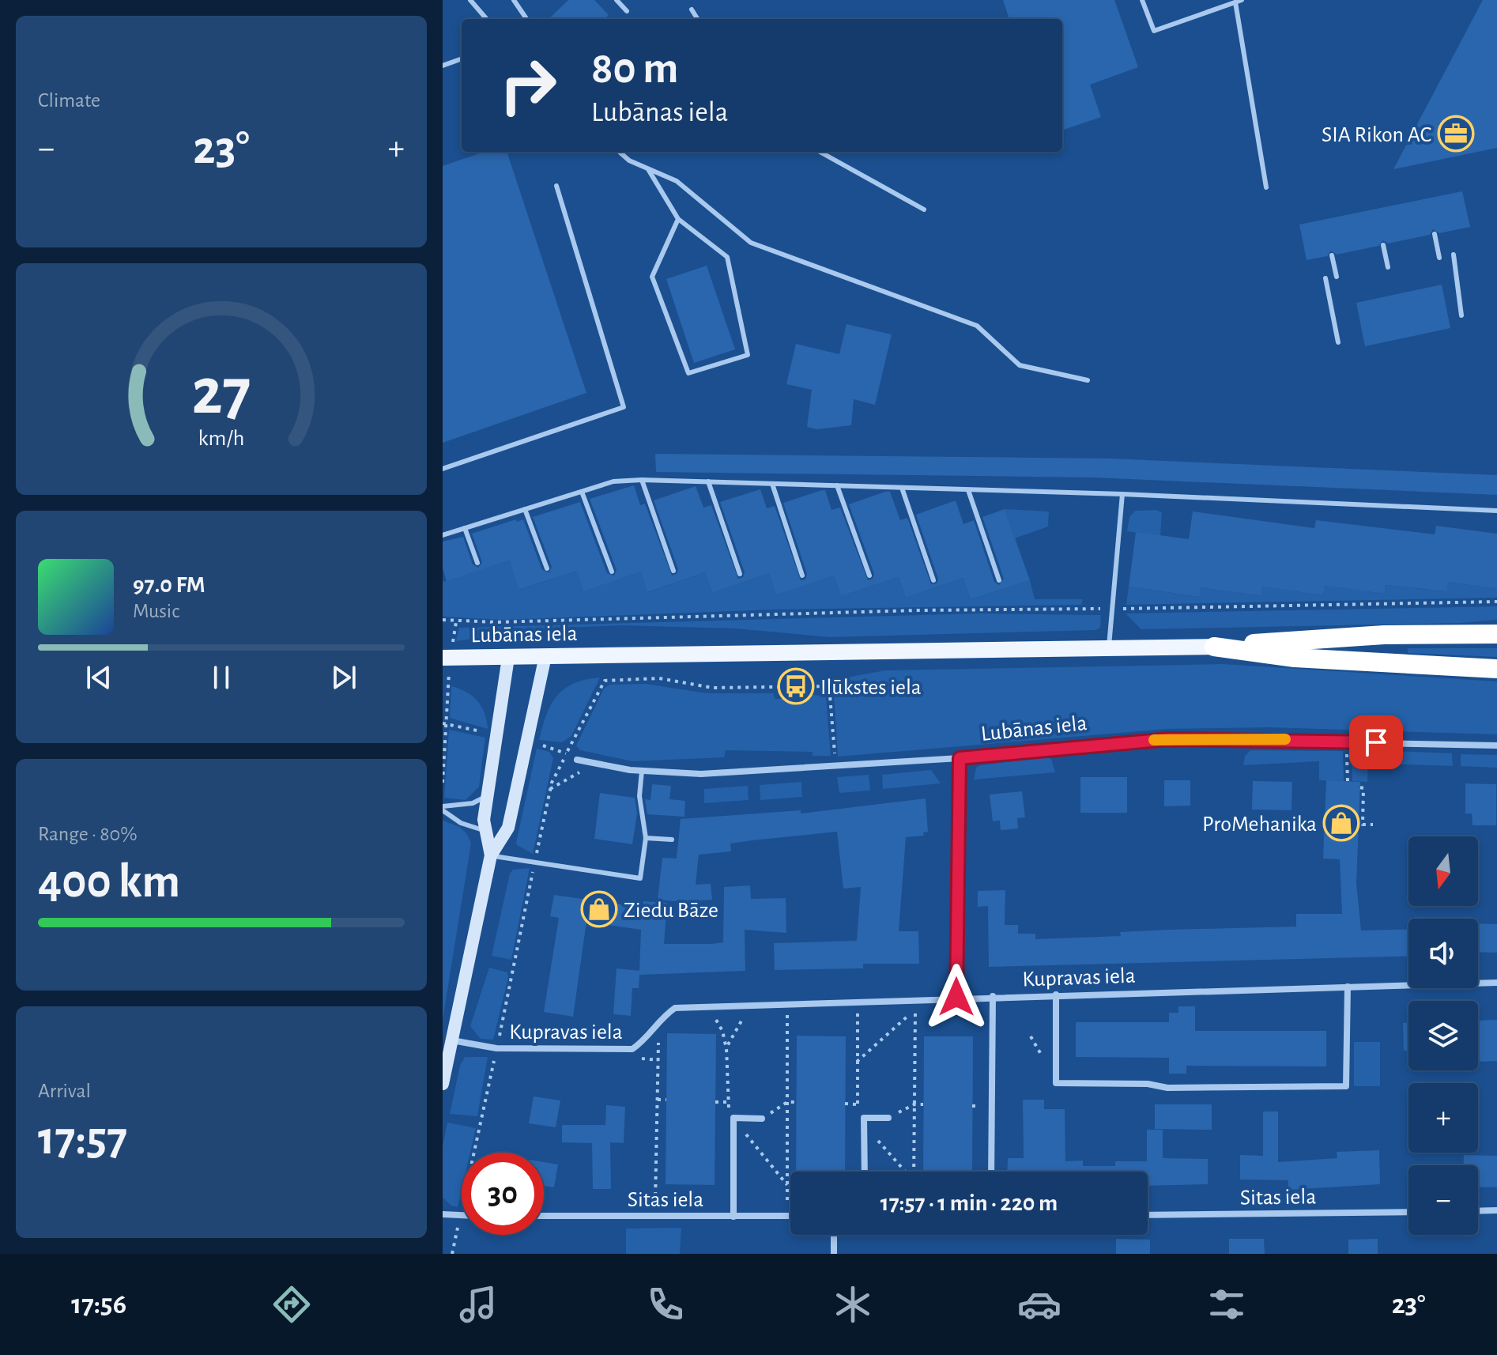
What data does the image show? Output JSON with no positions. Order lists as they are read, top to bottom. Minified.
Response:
{"streets":{"highway":["Lubānas iela"],"street":["Kupravas iela","Sitas iela"]},"places":{"office":["SIA Rikon AC"],"bus stop":["Ilūkstes iela"],"shop":["ProMehanika","Ziedu Bāze"]},"north":"bottom","page":{"tile":["Climate",["Range · 80%","400 km"],["Arrival","17:57"]],"turn":["80 m","Lubānas iela"],"heat":["−","23°","+"],"song":["97.0 FM","Music"],"map_buttons":["+","−"],"limit":"30","trip":"17:57 · 1 min · 220 m","tabs":["17:56","23°"],"gauge":["27","km/h"]}}
